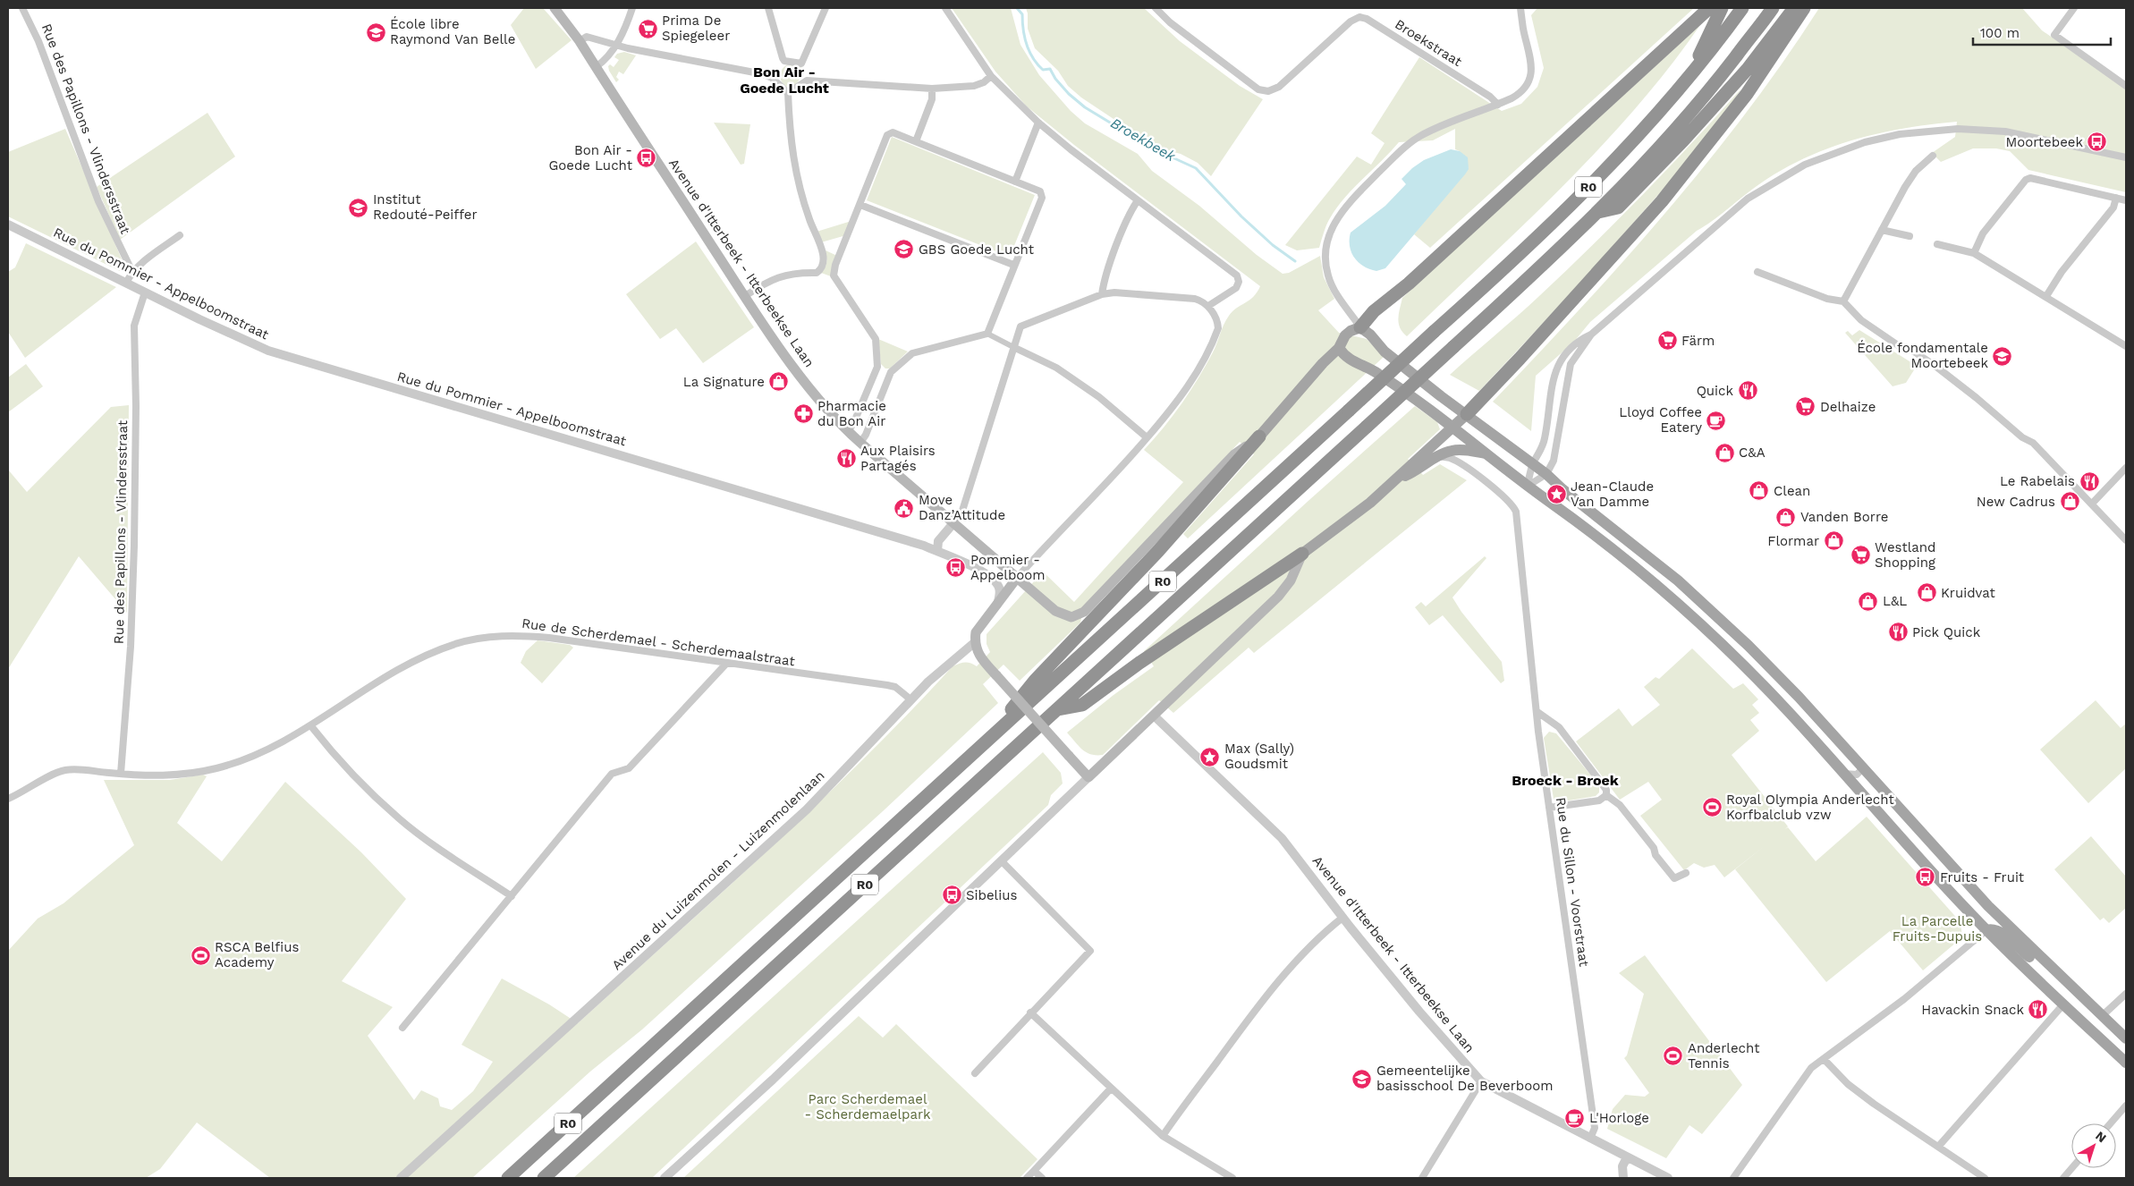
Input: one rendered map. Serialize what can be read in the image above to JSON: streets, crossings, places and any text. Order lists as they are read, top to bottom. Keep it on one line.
{"streets":{"highway":["R0"],"main road":["Avenue d'Itterbeek - Itterbeekse Laan"],"street":["Broekstraat","Rue des Papillons - Vlindersstraat","Rue du Pommier - Appelboomstraat","Rue de Scherdemael - Scherdemaalstraat","Avenue du Luizenmolen - Luizenmolenlaan","Rue du Sillon - Voorstraat"]},"crossings":[["Rue des Papillons - Vlindersstraat","Rue du Pommier - Appelboomstraat"],["Rue des Papillons - Vlindersstraat","Rue de Scherdemael - Scherdemaalstraat"],["Avenue d'Itterbeek - Itterbeekse Laan","Rue du Sillon - Voorstraat"],["Rue de Scherdemael - Scherdemaalstraat","Avenue du Luizenmolen - Luizenmolenlaan"]],"districts":["Bon Air - Goede Lucht","Broeck - Broek"],"water":["Broekbeek"],"parks":["La Parcelle Fruits-Dupuis","Parc Scherdemael - Scherdemaelpark"],"places":{"supermarket":["Prima De Spiegeleer","Färm","Delhaize","Westland Shopping"],"school or university":["École libre Raymond Van Belle","Institut Redouté-Peiffer","GBS Goede Lucht","École fondamentale Moortebeek","Gemeentelijke basisschool De Beverboom"],"bus stop":["Moortebeek","Bon Air - Goede Lucht","Pommier - Appelboom","Fruits - Fruit","Sibelius"],"shop":["La Signature","C&A","Clean","New Cadrus","Vanden Borre","Flormar","Kruidvat","L&L"],"restaurant":["Quick","Aux Plaisirs Partagés","Le Rabelais","Pick Quick","Havackin Snack"],"pharmacy":["Pharmacie du Bon Air"],"cafe":["Lloyd Coffee Eatery","L'Horloge"],"place":["Jean-Claude Van Damme","Max (Sally) Goudsmit"],"public building":["Move Danz’Attitude"],"sports":["Royal Olympia Anderlecht Korfbalclub vzw","RSCA Belfius Academy","Anderlecht Tennis"]},"scale_bar":"100 m","north":"top right"}
